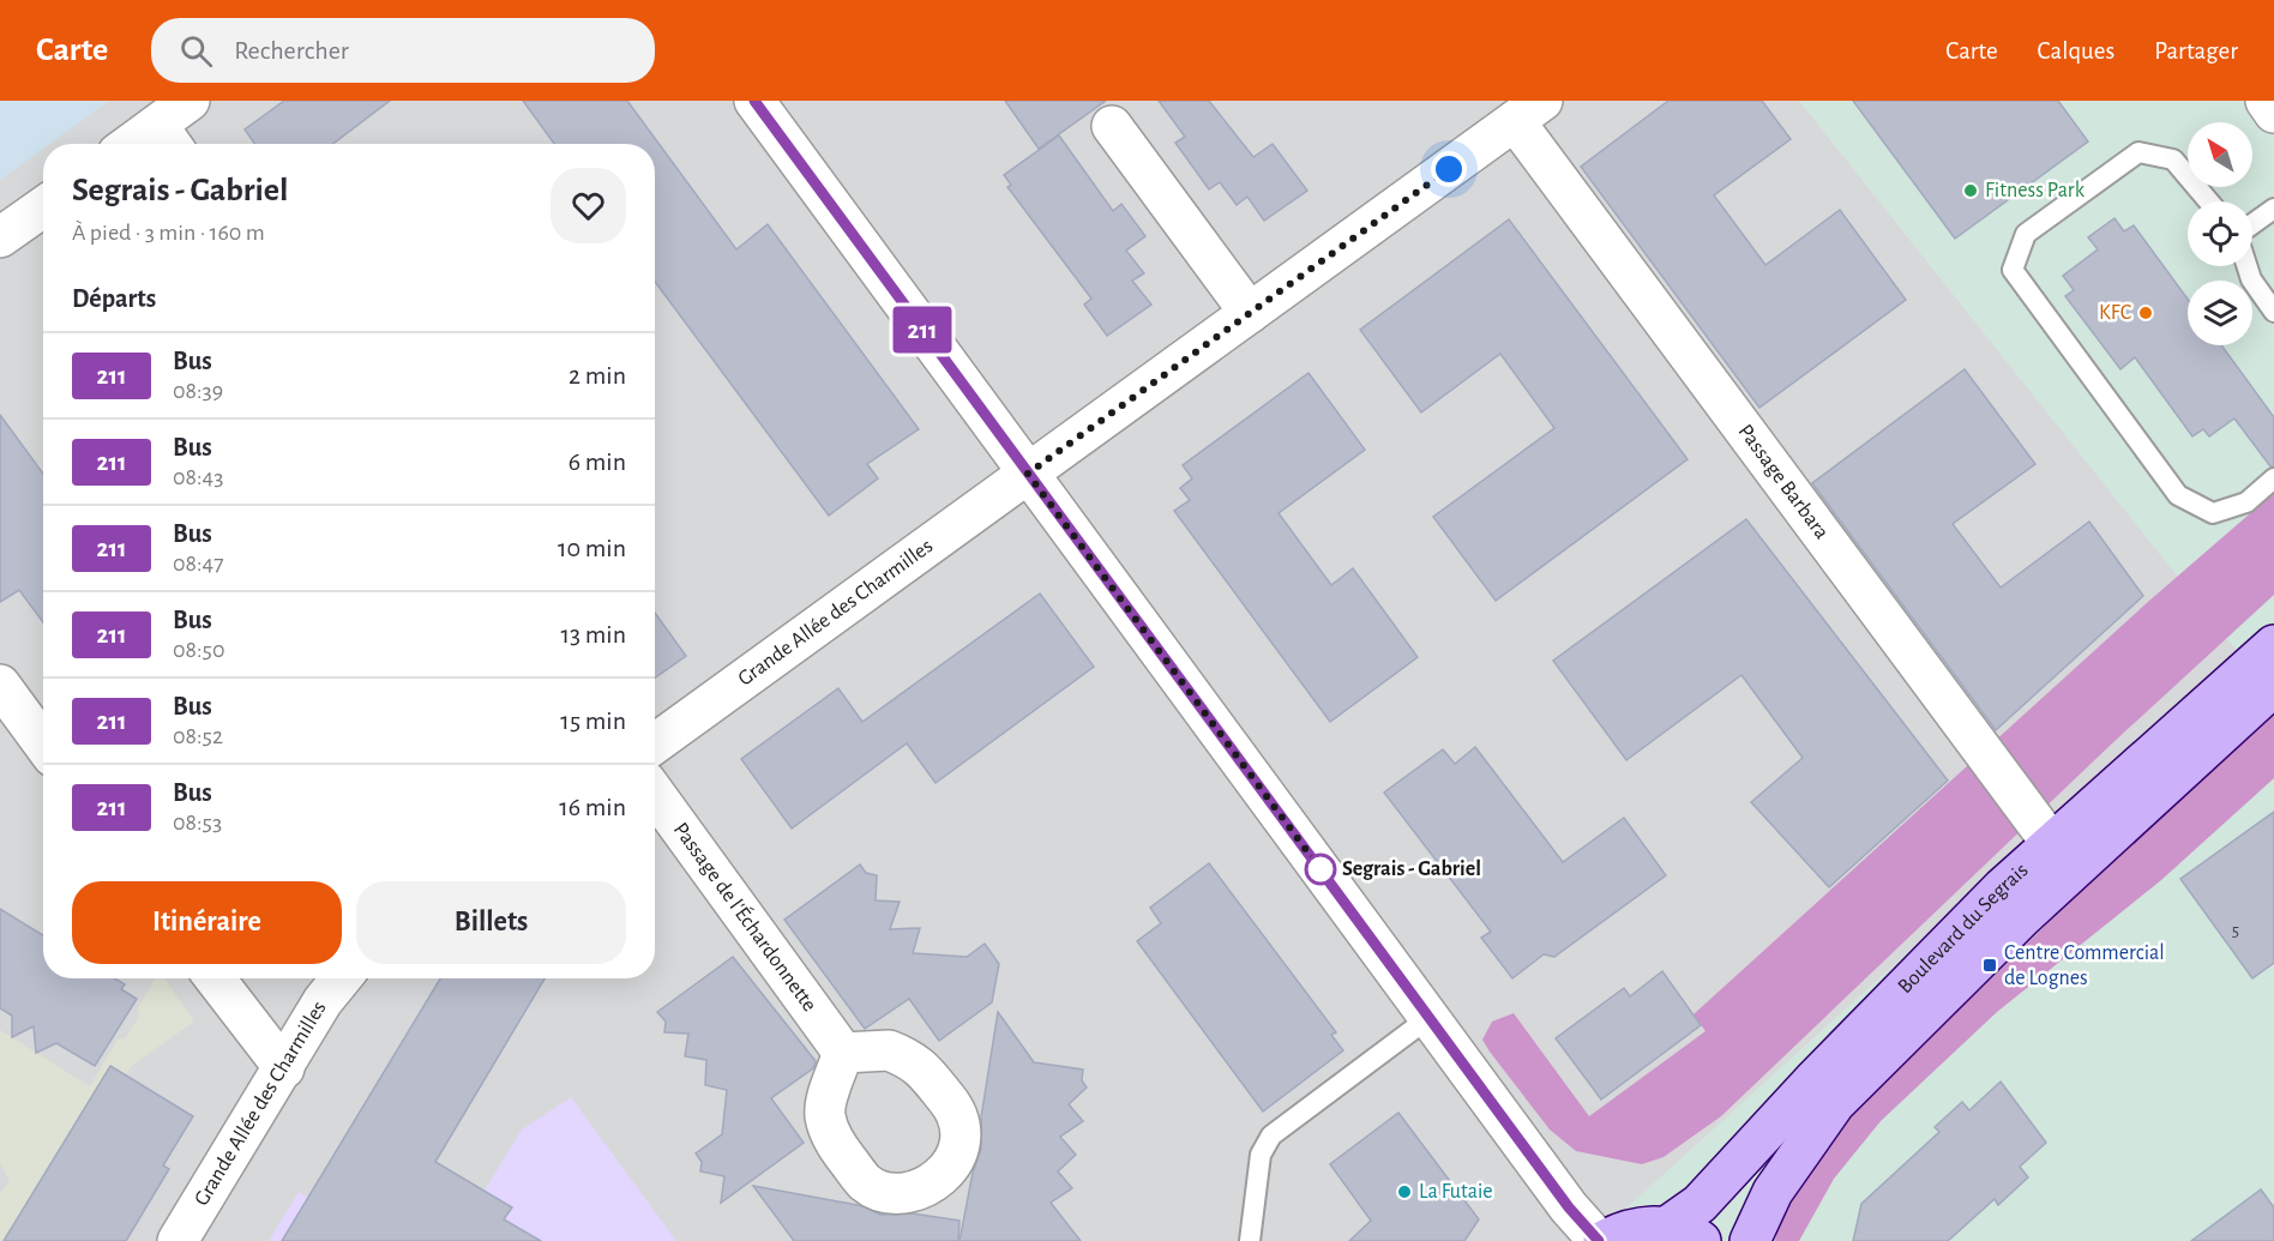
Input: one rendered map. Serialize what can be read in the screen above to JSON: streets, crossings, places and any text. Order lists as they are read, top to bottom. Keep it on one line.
{"streets":{"street":["Passage Barbara","Grande Allée des Charmilles","Passage de l'Échardonnette","Boulevard du Segrais"]},"crossings":[["Passage Barbara","Grande Allée des Charmilles"],["Passage Barbara","Boulevard du Segrais"]],"places":{"other":["Fitness Park","KFC","Segrais - Gabriel","La Futaie"],"transit":["Centre Commercial de Lognes"]},"lines":["bus line 211"],"house_numbers":["5"],"north":"top left","page":{"header":"Carte","search":"Rechercher","nav":["Carte","Calques","Partager"],"on_map":"211","heading":[["Segrais - Gabriel","À pied · 3 min · 160 m"],"Départs"],"list":[{"mark":"211","name":"Bus","note":"08:39","value":"2 min"},{"mark":"211","name":"Bus","note":"08:43","value":"6 min"},{"mark":"211","name":"Bus","note":"08:47","value":"10 min"},{"mark":"211","name":"Bus","note":"08:50","value":"13 min"},{"mark":"211","name":"Bus","note":"08:52","value":"15 min"},{"mark":"211","name":"Bus","note":"08:53","value":"16 min"}],"buttons":["Itinéraire","Billets"]}}
